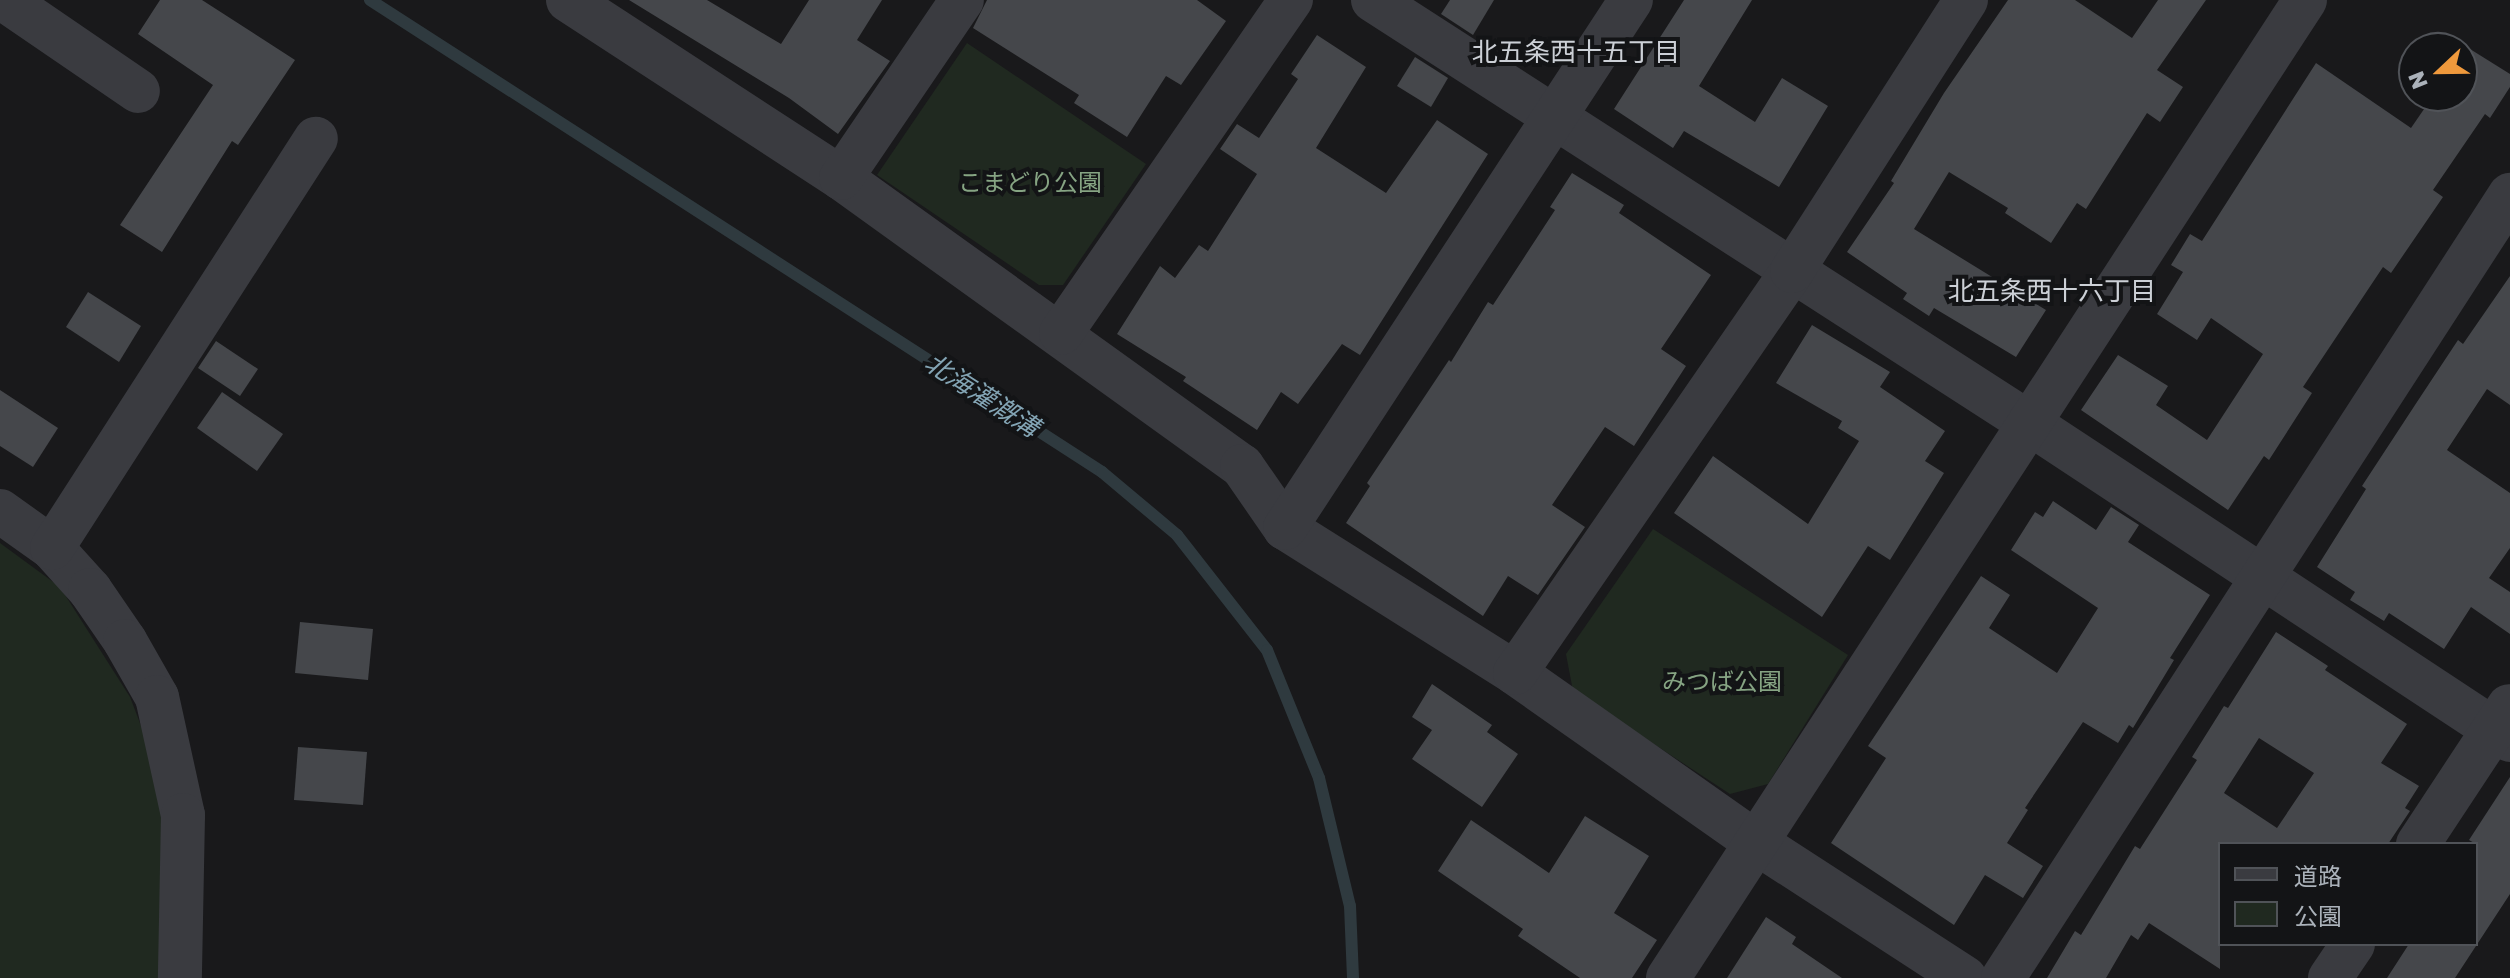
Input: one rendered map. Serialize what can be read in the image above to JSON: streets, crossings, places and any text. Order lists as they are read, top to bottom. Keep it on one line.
{"districts":["北五条西十五丁目","北五条西十六丁目"],"water":["北海灌漑溝"],"parks":["こまどり公園","みつば公園"],"legend":["道路","公園"],"north":"left"}
